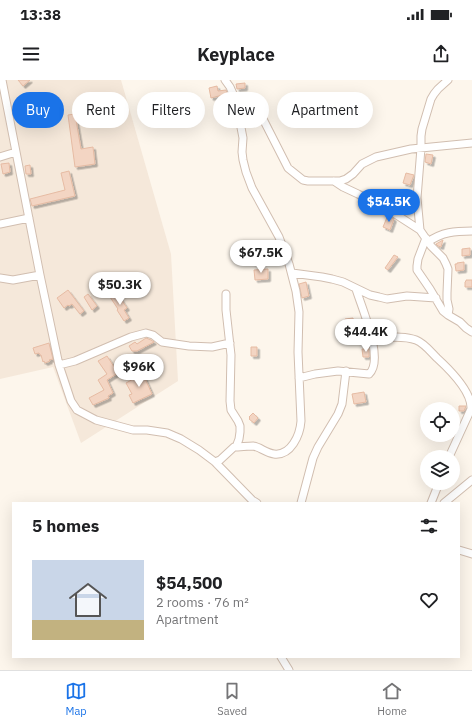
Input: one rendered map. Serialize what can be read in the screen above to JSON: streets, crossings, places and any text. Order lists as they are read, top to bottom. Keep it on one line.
{"page":{"status":"13:38","header":"Keyplace","chip":["Buy","Rent","Filters","New","Apartment"],"price":["$54.5K","$67.5K","$50.3K","$44.4K","$96K"],"heading":"5 homes","list":[{"name":"$54,500","note":"2 rooms · 76 m² · Apartment"}],"tabs":["Map","Saved","Home"]}}
